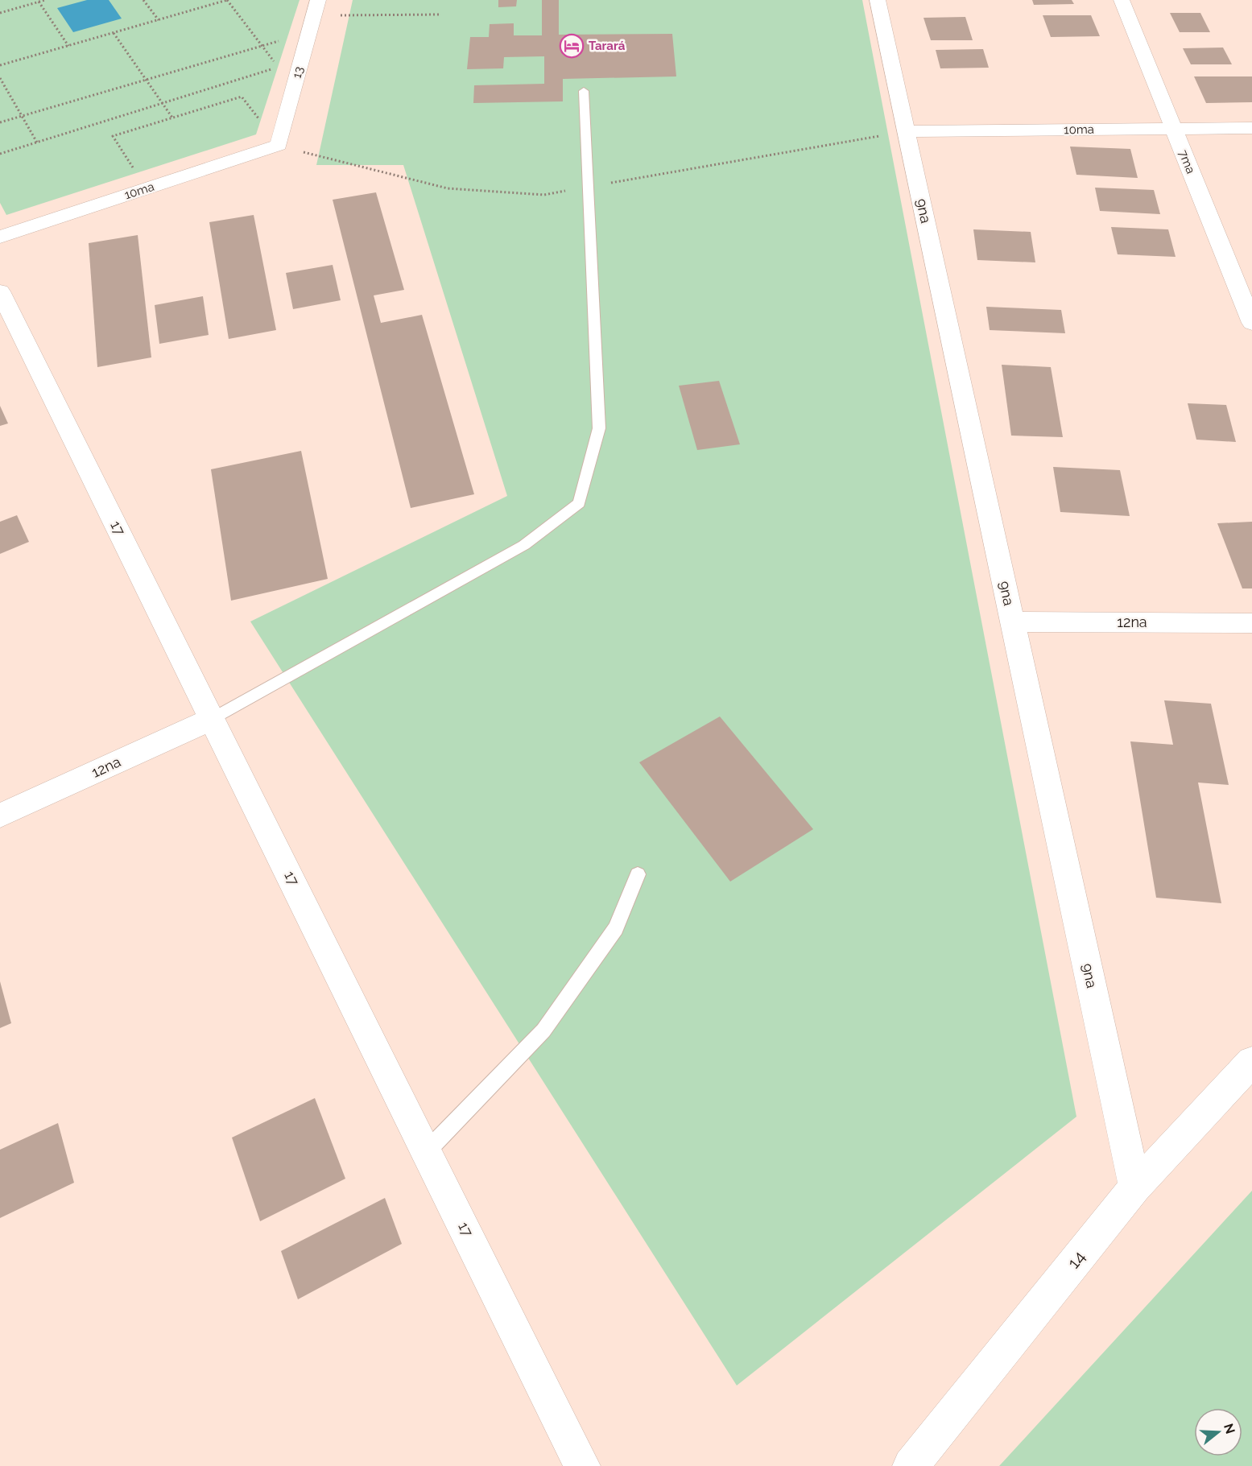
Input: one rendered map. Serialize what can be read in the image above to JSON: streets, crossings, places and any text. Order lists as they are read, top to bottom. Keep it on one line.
{"streets":{"street":["13","10ma","7ma","9na","17","12na","14"]},"crossings":[["13","10ma"],["10ma","7ma"],["10ma","9na"],["9na","12na"],["9na","14"],["17","12na"]],"places":{"hotel":["Tarará"]},"north":"right"}
